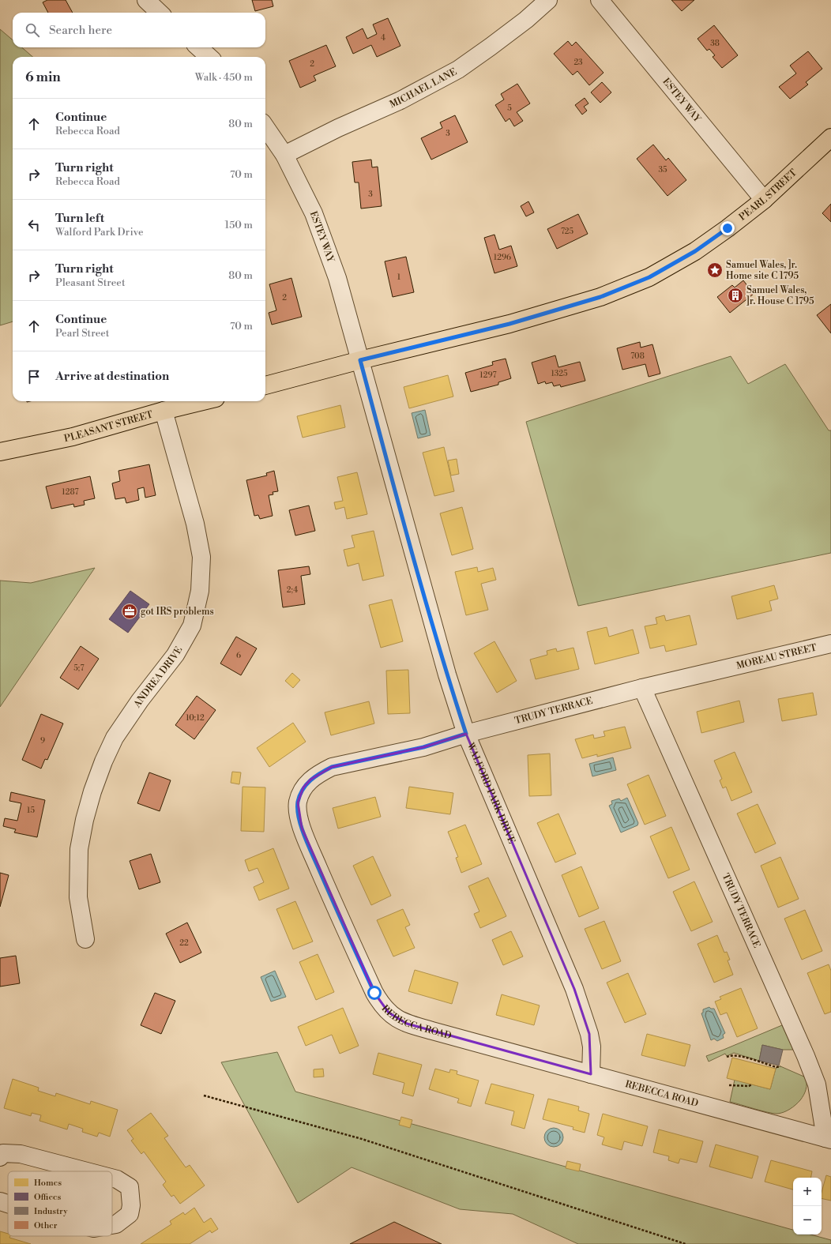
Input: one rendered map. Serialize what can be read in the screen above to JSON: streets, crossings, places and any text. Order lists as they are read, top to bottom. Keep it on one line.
{"streets":{"main road":["PEARL STREET","PLEASANT STREET"],"street":["MICHAEL LANE","ESTEY WAY","MOREAU STREET","ANDREA DRIVE","TRUDY TERRACE","WALFORD PARK DRIVE","REBECCA ROAD"]},"crossings":[["MICHAEL LANE","ESTEY WAY"],["ESTEY WAY","PEARL STREET"],["ESTEY WAY","WALFORD PARK DRIVE"],["PEARL STREET","WALFORD PARK DRIVE"],["PLEASANT STREET","ANDREA DRIVE"],["MOREAU STREET","TRUDY TERRACE"],["TRUDY TERRACE","WALFORD PARK DRIVE"],["TRUDY TERRACE","REBECCA ROAD"],["WALFORD PARK DRIVE","REBECCA ROAD"]],"places":{"place":["Samuel Wales, ]r. Home site C 1795"],"building":["Samuel Wales, ]r. House C 1795"],"office":["got IRS problems"]},"house_numbers":["4","38","23","2","5","3","35","3","725","1296","1","2","708","1325","1297","1287","2;4","6","5;7","10;12","9","15","22"],"legend":["Homes","Offices","Industry","Other"],"page":{"search":"Search here","heading":["6 min","Walk · 450 m"],"list":[["Continue","Rebecca Road","80 m"],["Turn right","Rebecca Road","70 m"],["Turn left","Walford Park Drive","150 m"],["Turn right","Pleasant Street","80 m"],["Continue","Pearl Street","70 m"],"Arrive at destination"],"map_buttons":["+","−"]}}
